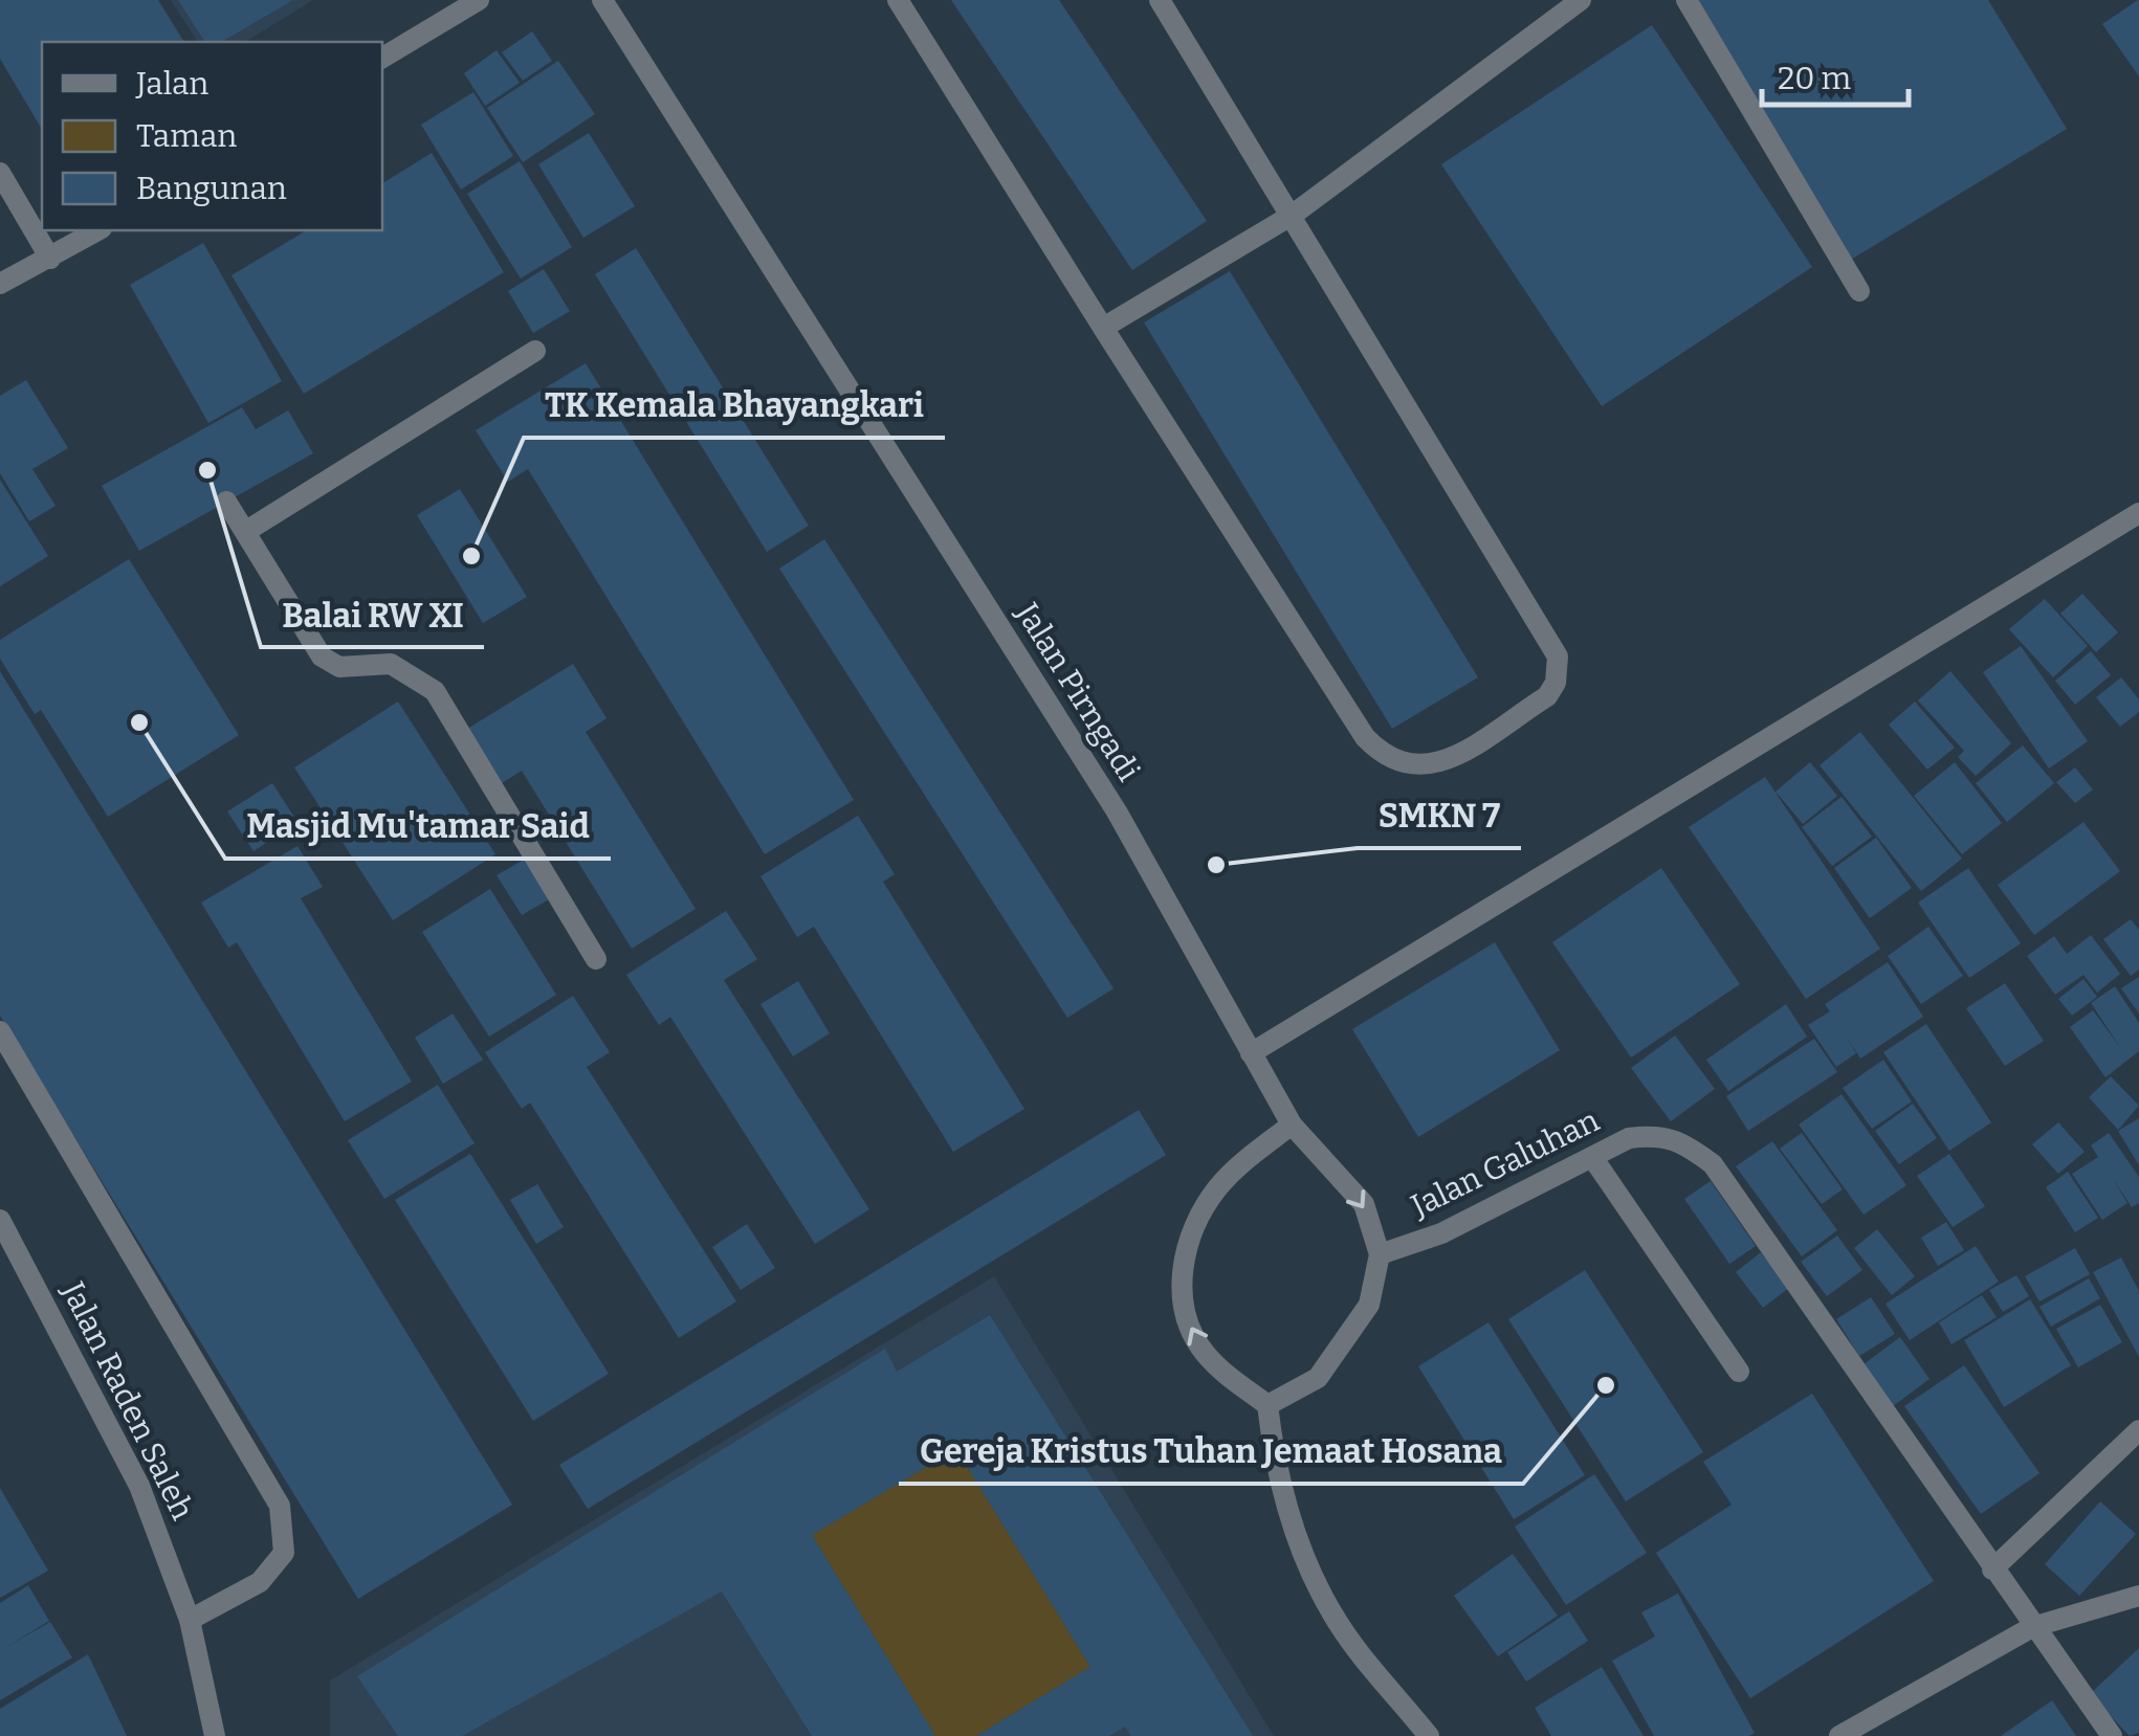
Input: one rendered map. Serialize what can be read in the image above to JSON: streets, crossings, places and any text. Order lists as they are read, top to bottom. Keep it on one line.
{"streets":{"street":["Jalan Pirngadi","Jalan Galuhan","Jalan Raden Saleh"]},"crossings":[["Jalan Pirngadi","Jalan Galuhan"]],"places":["Balai RW XI","TK Kemala Bhayangkari","Masjid Mu'tamar Said","SMKN 7","Gereja Kristus Tuhan Jemaat Hosana"],"legend":["Jalan","Taman","Bangunan"],"scale_bar":"20 m"}
